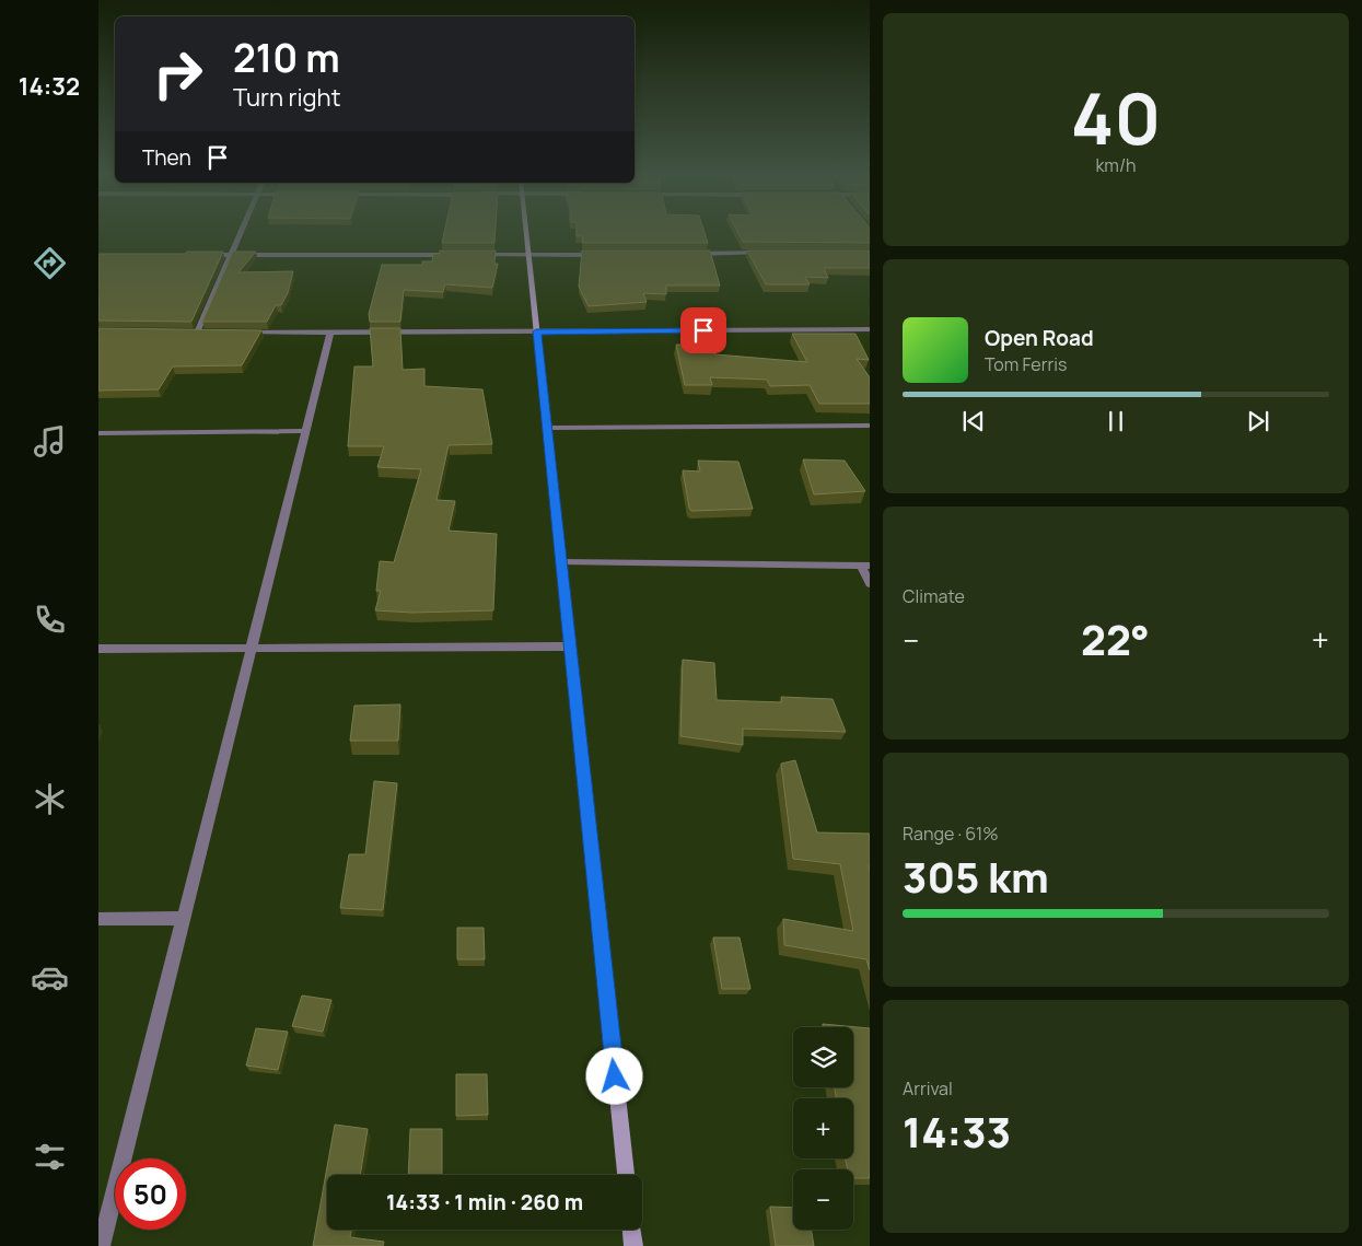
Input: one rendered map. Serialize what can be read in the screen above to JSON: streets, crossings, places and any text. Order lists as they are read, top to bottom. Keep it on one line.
{"page":{"tabs":"14:32","tile":[["40","km/h"],"Climate",["Range · 61%","305 km"],["Arrival","14:33"]],"turn":["210 m","Turn right"],"then":"Then","song":["Open Road","Tom Ferris"],"heat":["−","22°","+"],"map_buttons":["+","−"],"limit":"50","trip":"14:33 · 1 min · 260 m"}}
